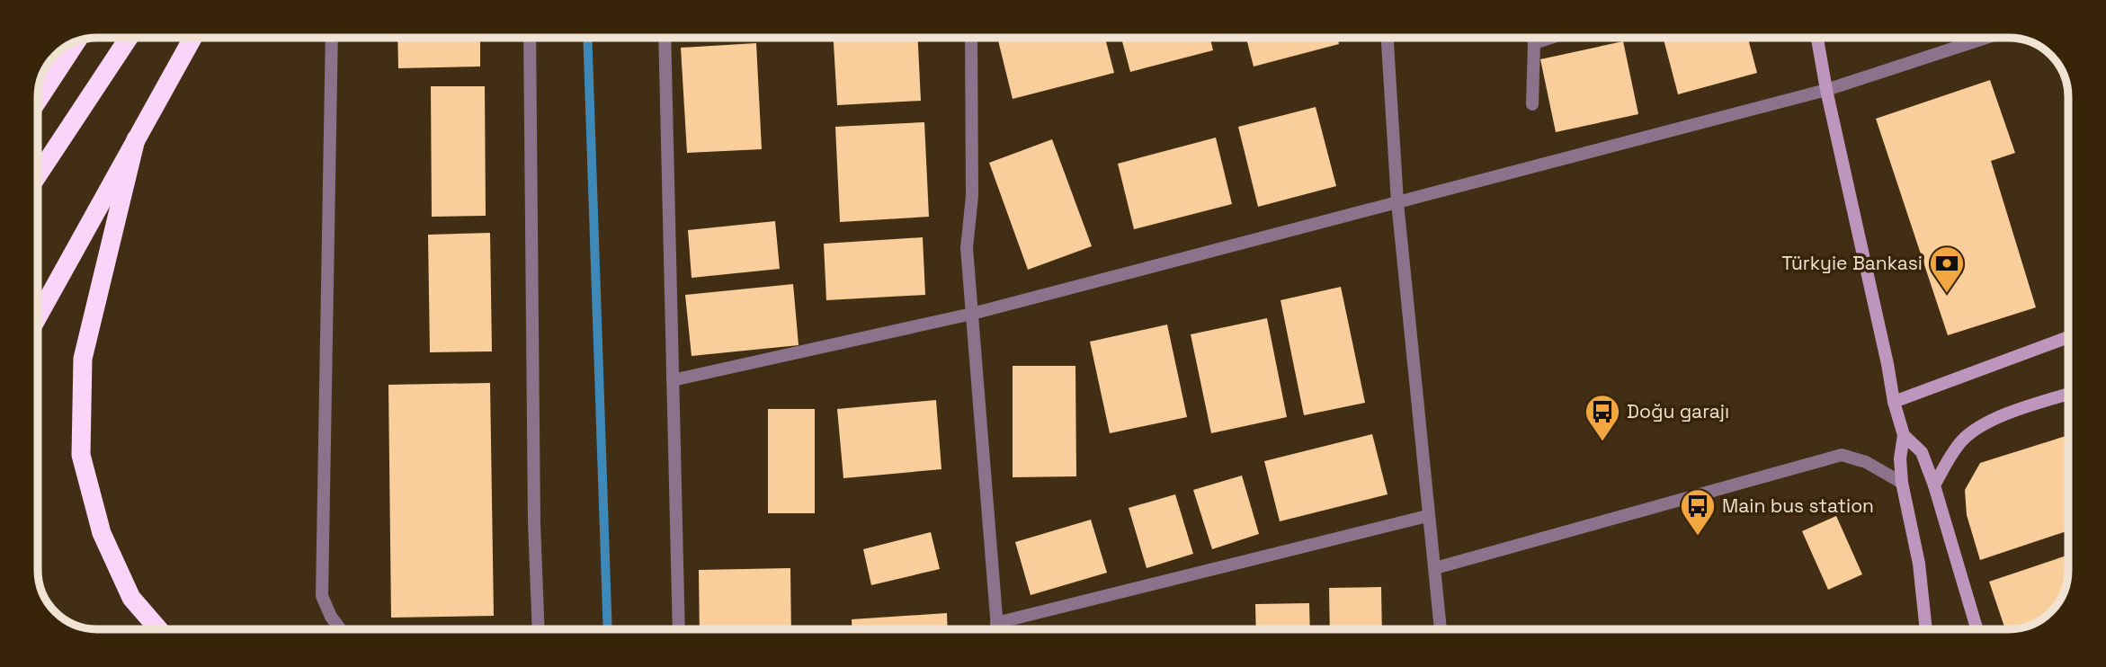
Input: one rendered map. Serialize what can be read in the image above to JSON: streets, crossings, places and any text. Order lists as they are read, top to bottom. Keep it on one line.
{"places":{"bank":["Türkyie Bankasi"],"bus stop":["Doğu garajı","Main bus station"]}}
